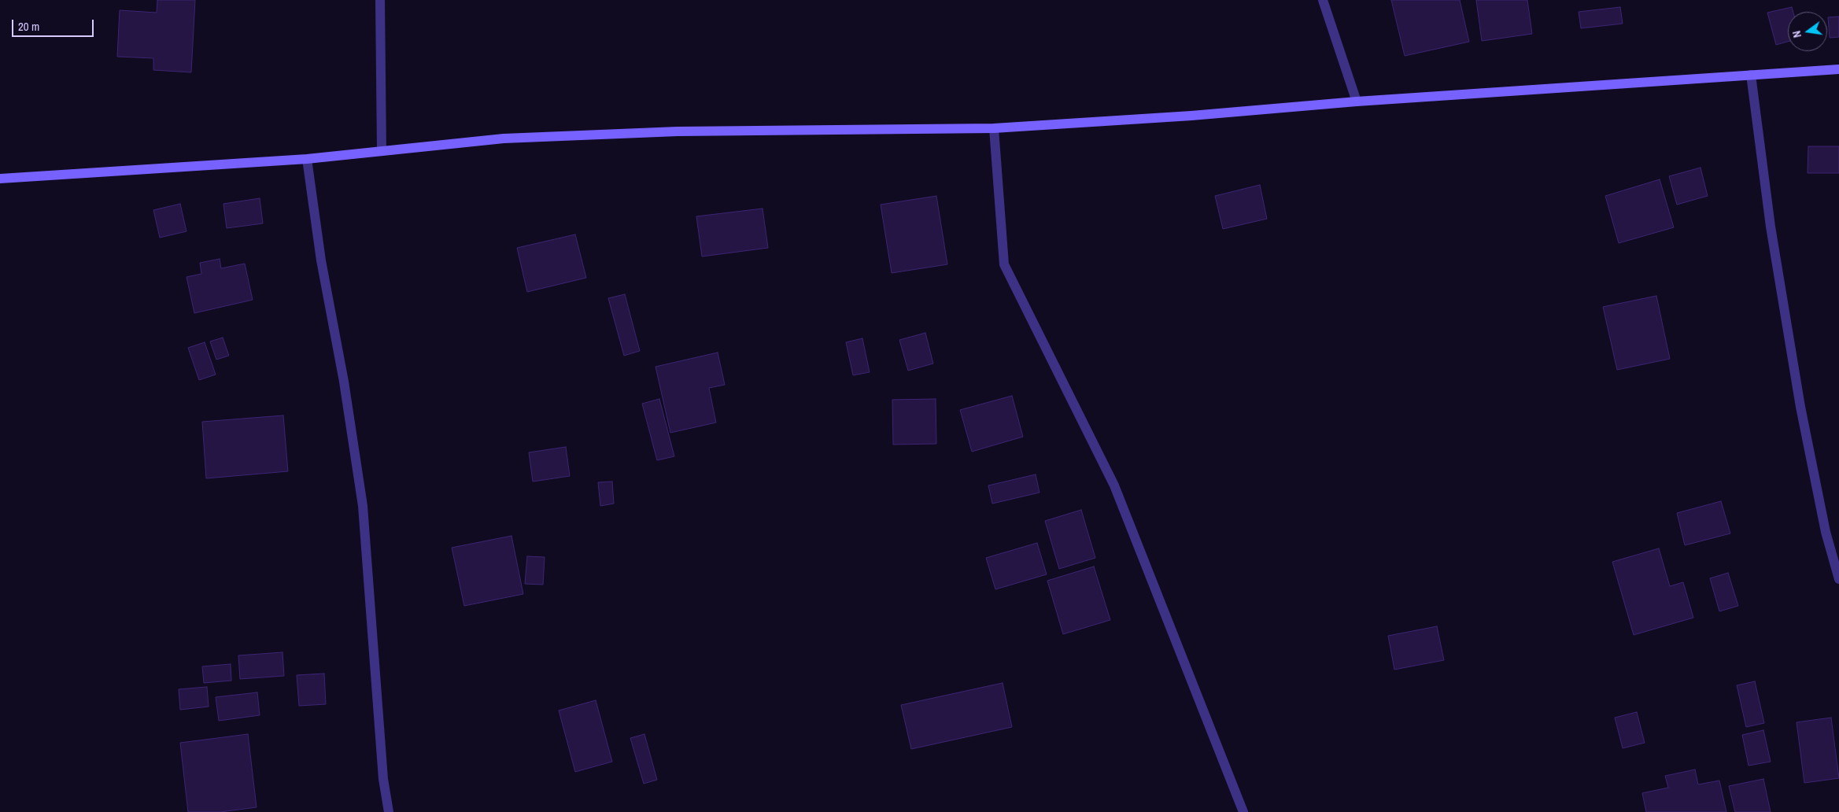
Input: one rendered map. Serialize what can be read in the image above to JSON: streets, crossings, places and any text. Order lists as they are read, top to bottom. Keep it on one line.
{"scale_bar":"20 m","north":"left"}
